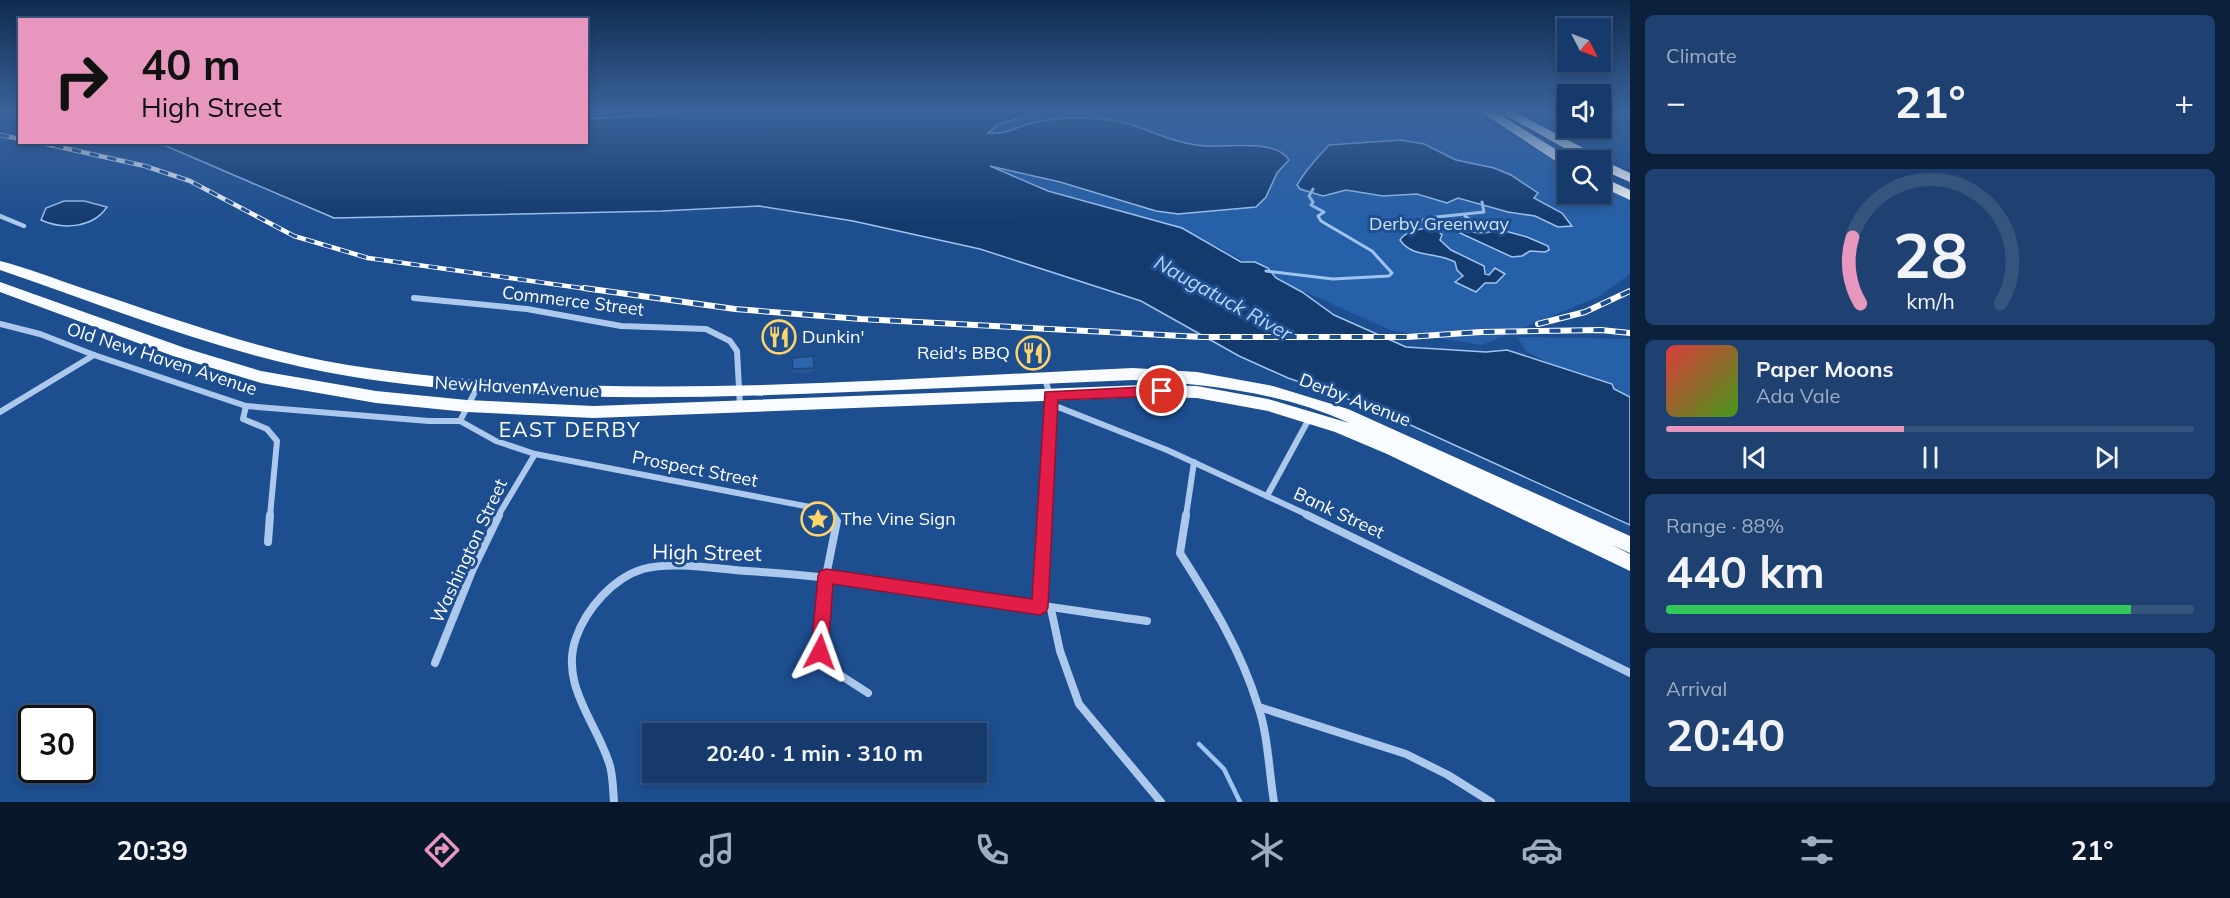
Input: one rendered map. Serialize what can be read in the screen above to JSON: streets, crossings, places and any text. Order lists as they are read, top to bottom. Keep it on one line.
{"streets":{"highway":["New Haven Avenue","Derby Avenue"],"street":["Commerce Street","Old New Haven Avenue","Prospect Street","Bank Street","Washington Street","High Street"]},"crossings":[["Commerce Street","New Haven Avenue"],["Old New Haven Avenue","New Haven Avenue"],["Old New Haven Avenue","Prospect Street"],["New Haven Avenue","Derby Avenue"],["New Haven Avenue","Prospect Street"],["New Haven Avenue","Bank Street"],["Derby Avenue","Bank Street"],["Prospect Street","Washington Street"],["Prospect Street","High Street"]],"districts":["EAST DERBY"],"water":["Naugatuck River"],"parks":["Derby Greenway"],"places":{"restaurant":["Dunkin'","Reid's BBQ"],"place":["The Vine Sign"]},"north":"bottom right","page":{"tile":["Climate",["Range · 88%","440 km"],["Arrival","20:40"]],"turn":["40 m","High Street"],"heat":["−","21°","+"],"song":["Paper Moons","Ada Vale"],"limit":"30","trip":"20:40 · 1 min · 310 m","tabs":["20:39","21°"],"gauge":["28","km/h"]}}
